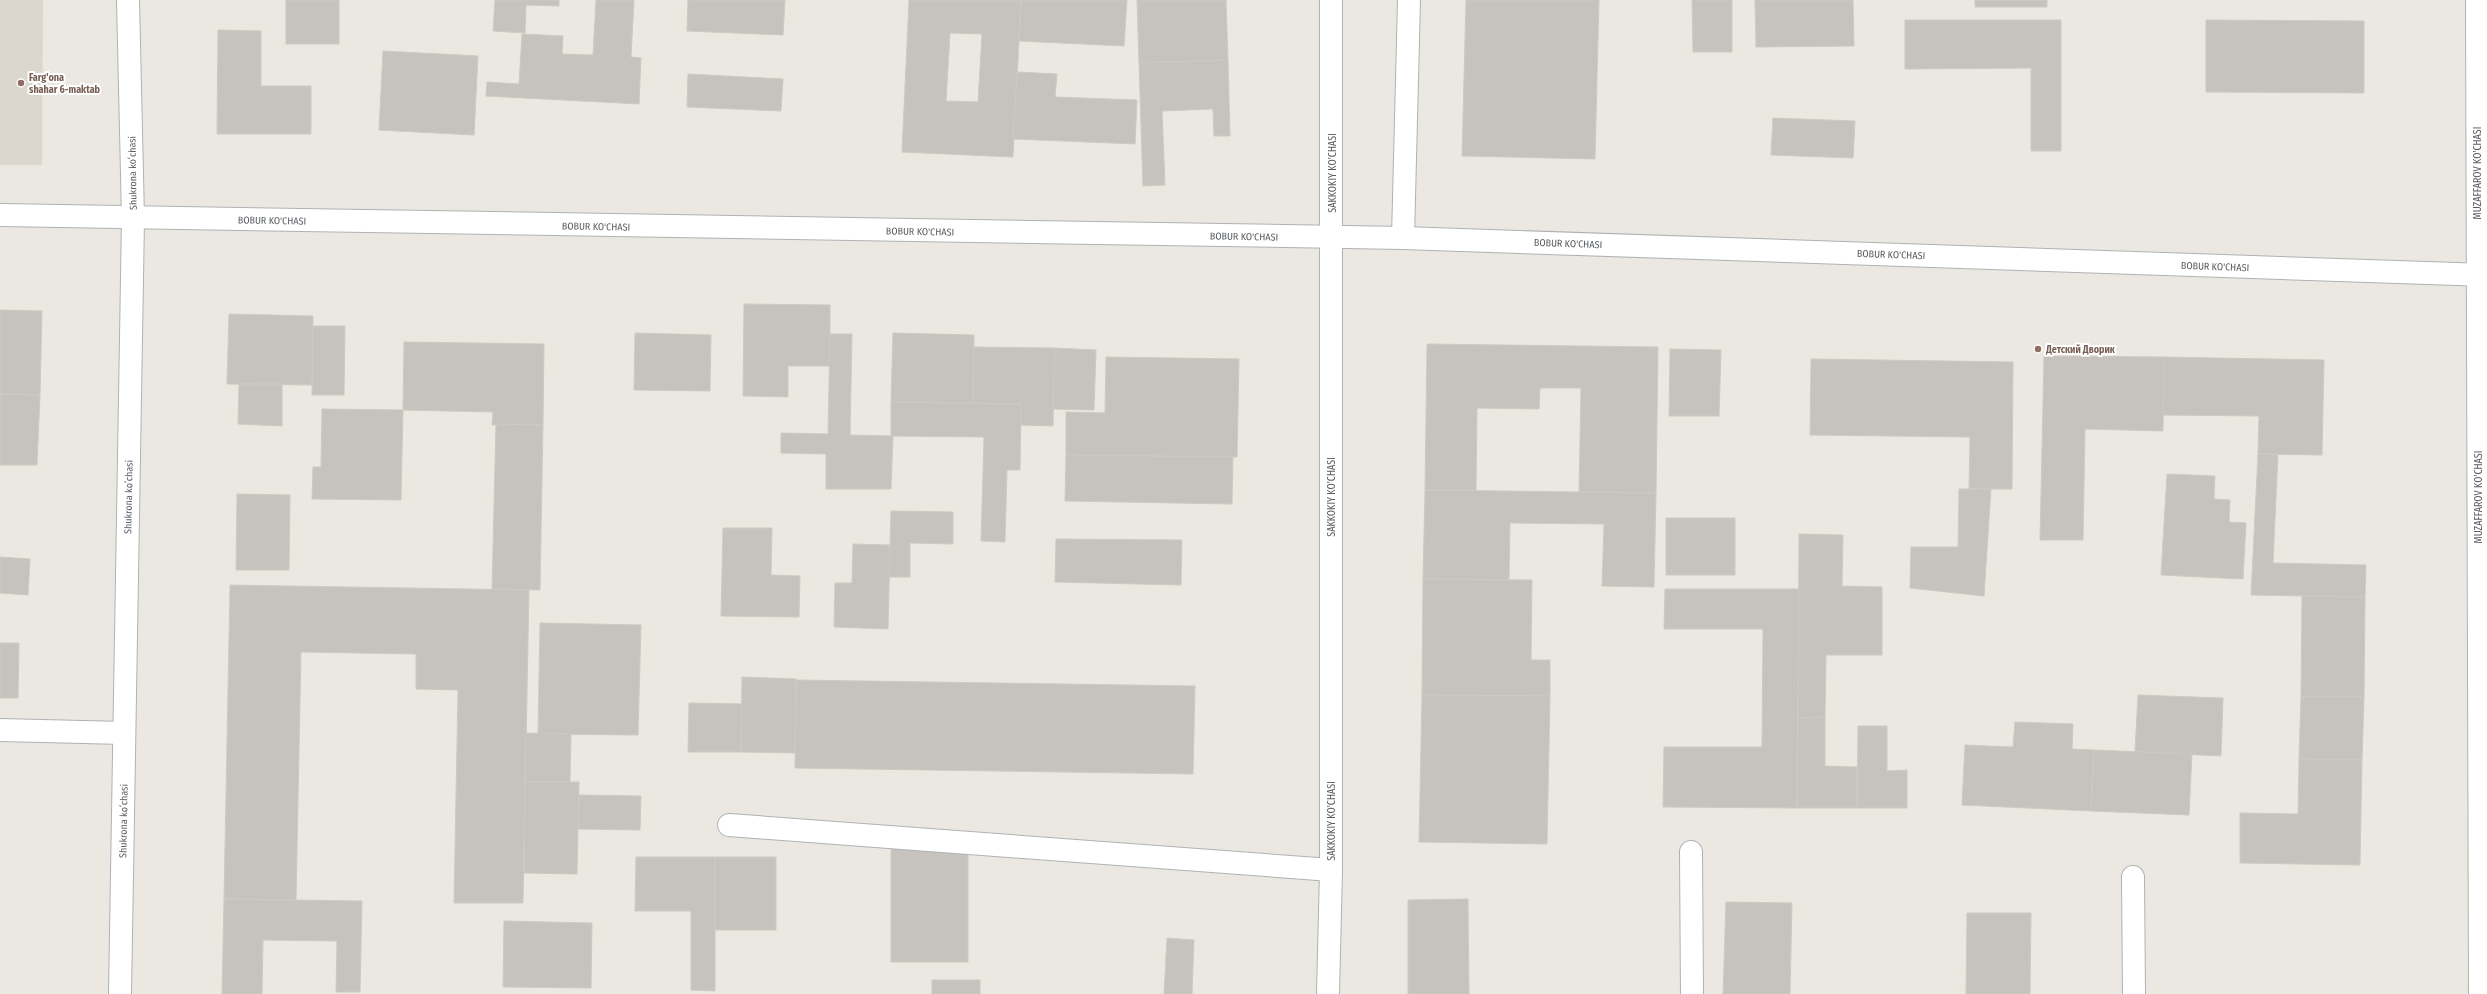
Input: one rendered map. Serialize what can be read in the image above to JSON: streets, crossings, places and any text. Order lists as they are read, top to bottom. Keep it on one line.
{"streets":{"street":["Shukrona koʻchasi","SAKKOKIY KO'CHASI","MUZAFFAROV KO'CHASI","BOBUR KO'CHASI"]},"crossings":[["Shukrona koʻchasi","BOBUR KO'CHASI"],["SAKKOKIY KO'CHASI","BOBUR KO'CHASI"],["MUZAFFAROV KO'CHASI","BOBUR KO'CHASI"]],"places":["Farg'ona shahar 6-maktab","Детский Дворик"]}
